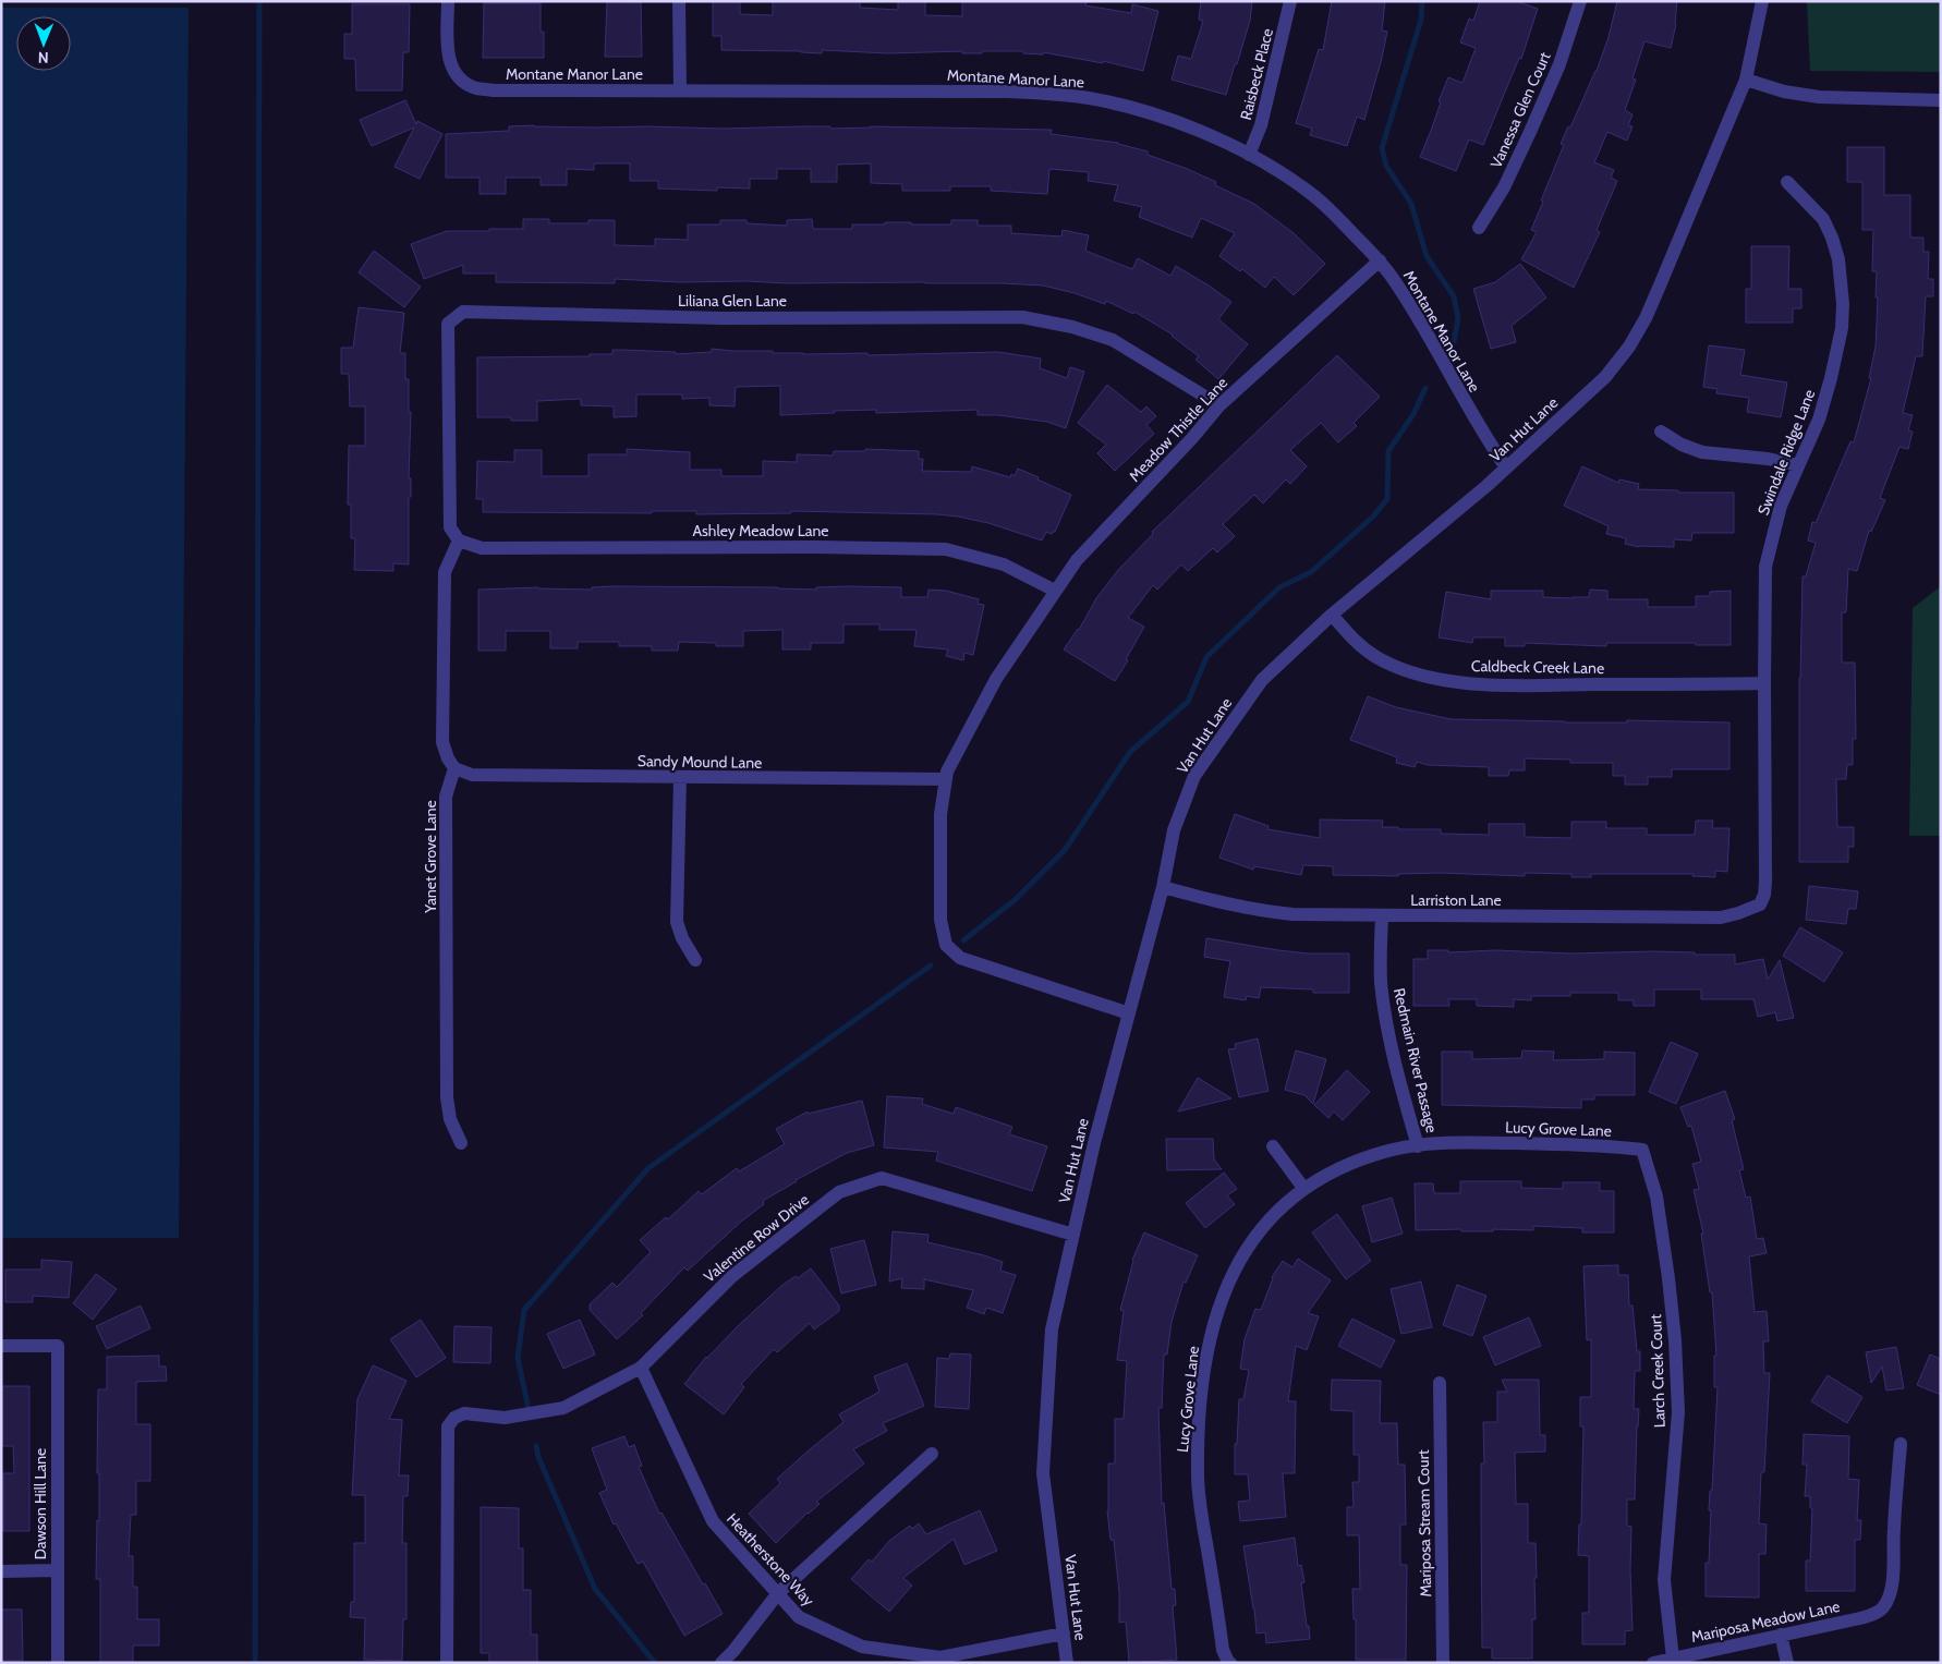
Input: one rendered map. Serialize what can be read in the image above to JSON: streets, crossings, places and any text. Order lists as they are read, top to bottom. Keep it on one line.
{"streets":{"street":["Montane Manor Lane","Raisbeck Place","Vanessa Glen Court","Liliana Glen Lane","Meadow Thistle Lane","Van Hut Lane","Swindale Ridge Lane","Ashley Meadow Lane","Caldbeck Creek Lane","Sandy Mound Lane","Yanet Grove Lane","Larriston Lane","Redmain River Passage","Lucy Grove Lane","Valentine Row Drive","Larch Creek Court","Dawson Hill Lane","Mariposa Stream Court","Heatherstone Way","Mariposa Meadow Lane"]},"crossings":[["Montane Manor Lane","Raisbeck Place"],["Montane Manor Lane","Meadow Thistle Lane"],["Montane Manor Lane","Van Hut Lane"],["Liliana Glen Lane","Meadow Thistle Lane"],["Liliana Glen Lane","Ashley Meadow Lane"],["Meadow Thistle Lane","Van Hut Lane"],["Meadow Thistle Lane","Ashley Meadow Lane"],["Meadow Thistle Lane","Sandy Mound Lane"],["Van Hut Lane","Caldbeck Creek Lane"],["Van Hut Lane","Larriston Lane"],["Van Hut Lane","Valentine Row Drive"],["Van Hut Lane","Heatherstone Way"],["Swindale Ridge Lane","Caldbeck Creek Lane"],["Swindale Ridge Lane","Larriston Lane"],["Sandy Mound Lane","Yanet Grove Lane"],["Larriston Lane","Redmain River Passage"],["Redmain River Passage","Lucy Grove Lane"],["Lucy Grove Lane","Larch Creek Court"],["Valentine Row Drive","Heatherstone Way"],["Larch Creek Court","Mariposa Meadow Lane"]],"north":"bottom"}
